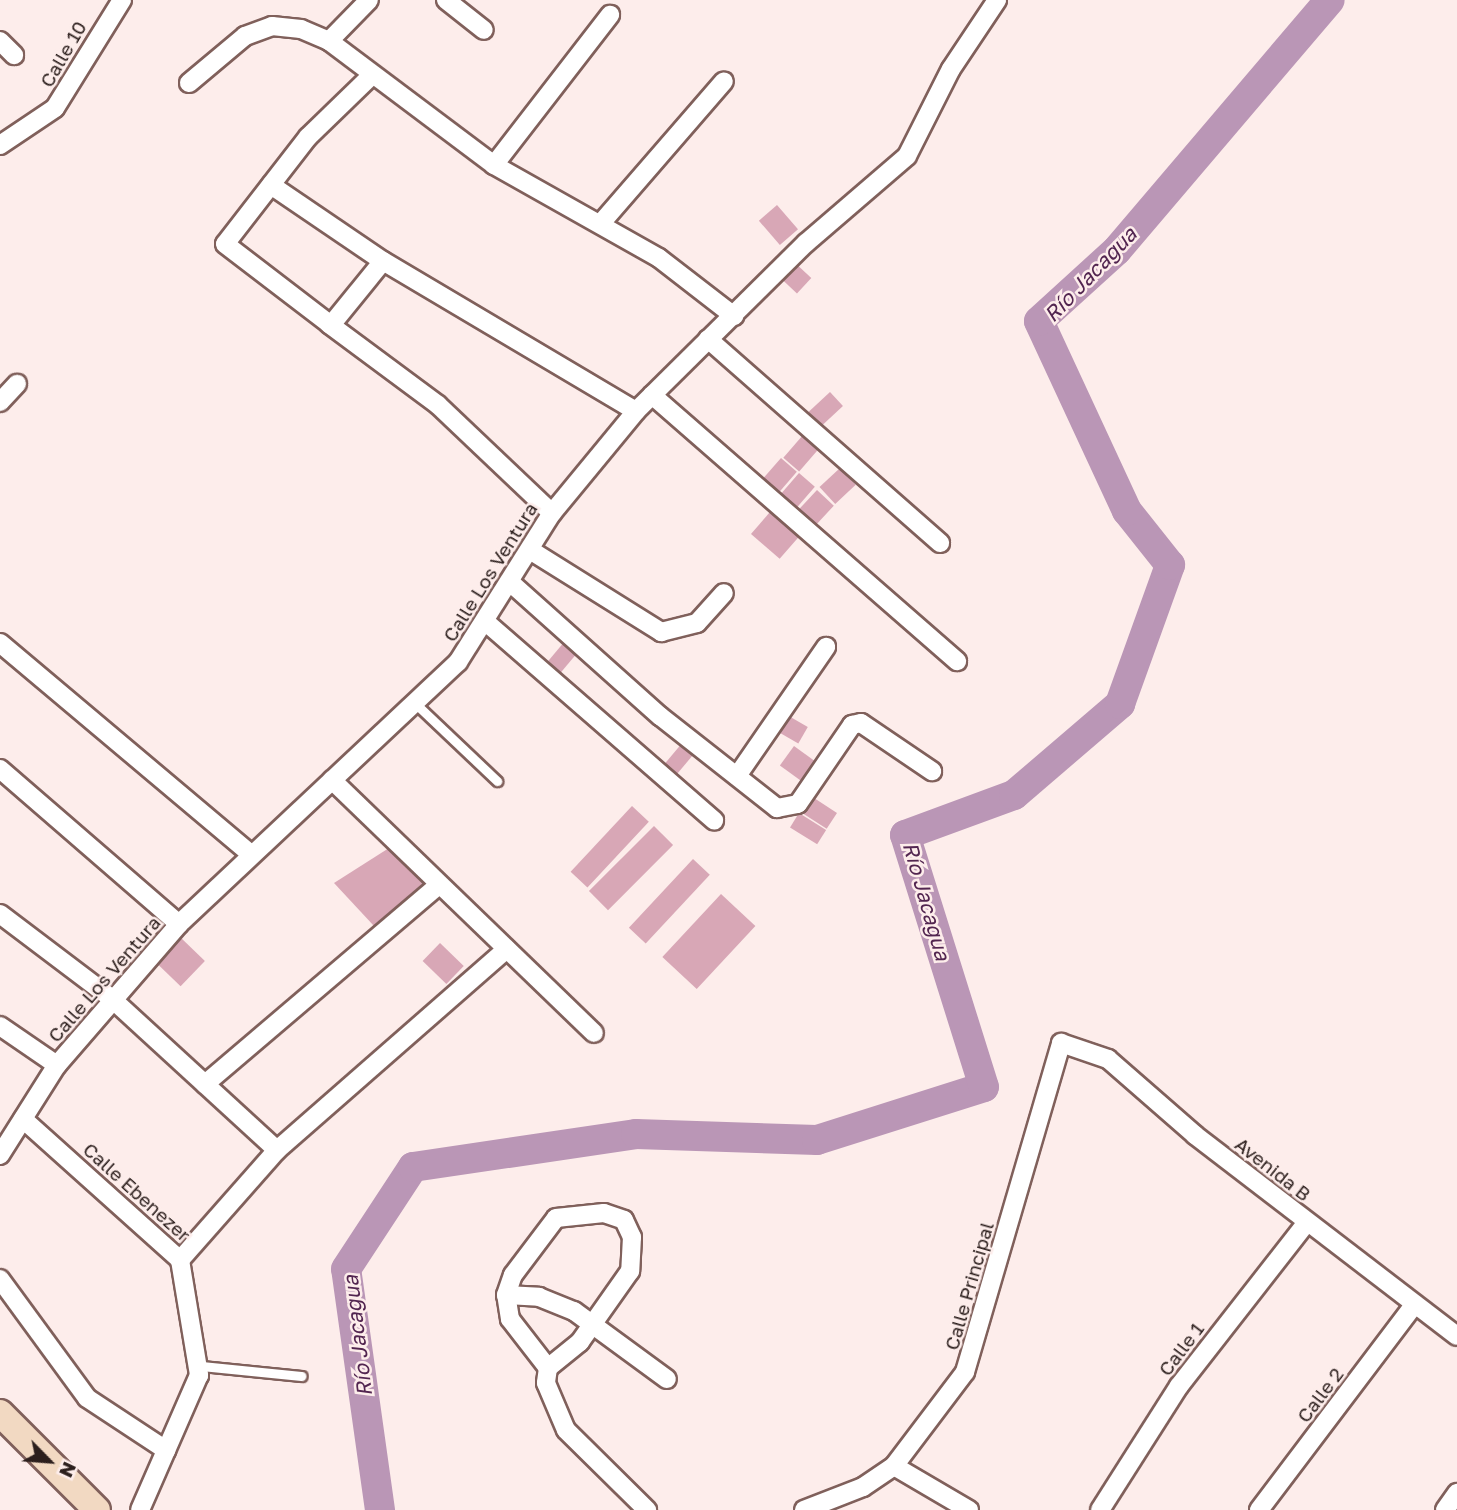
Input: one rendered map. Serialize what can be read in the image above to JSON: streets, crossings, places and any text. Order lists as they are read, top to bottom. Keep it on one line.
{"streets":{"street":["Calle 10","Calle Los Ventura","Avenida B","Calle Ebenezer","Calle Principal","Calle 1","Calle 2"]},"crossings":[["Calle Los Ventura","Calle Ebenezer"],["Avenida B","Calle Principal"],["Avenida B","Calle 1"],["Avenida B","Calle 2"]],"water":["Río Jacagua"],"north":"bottom right"}
